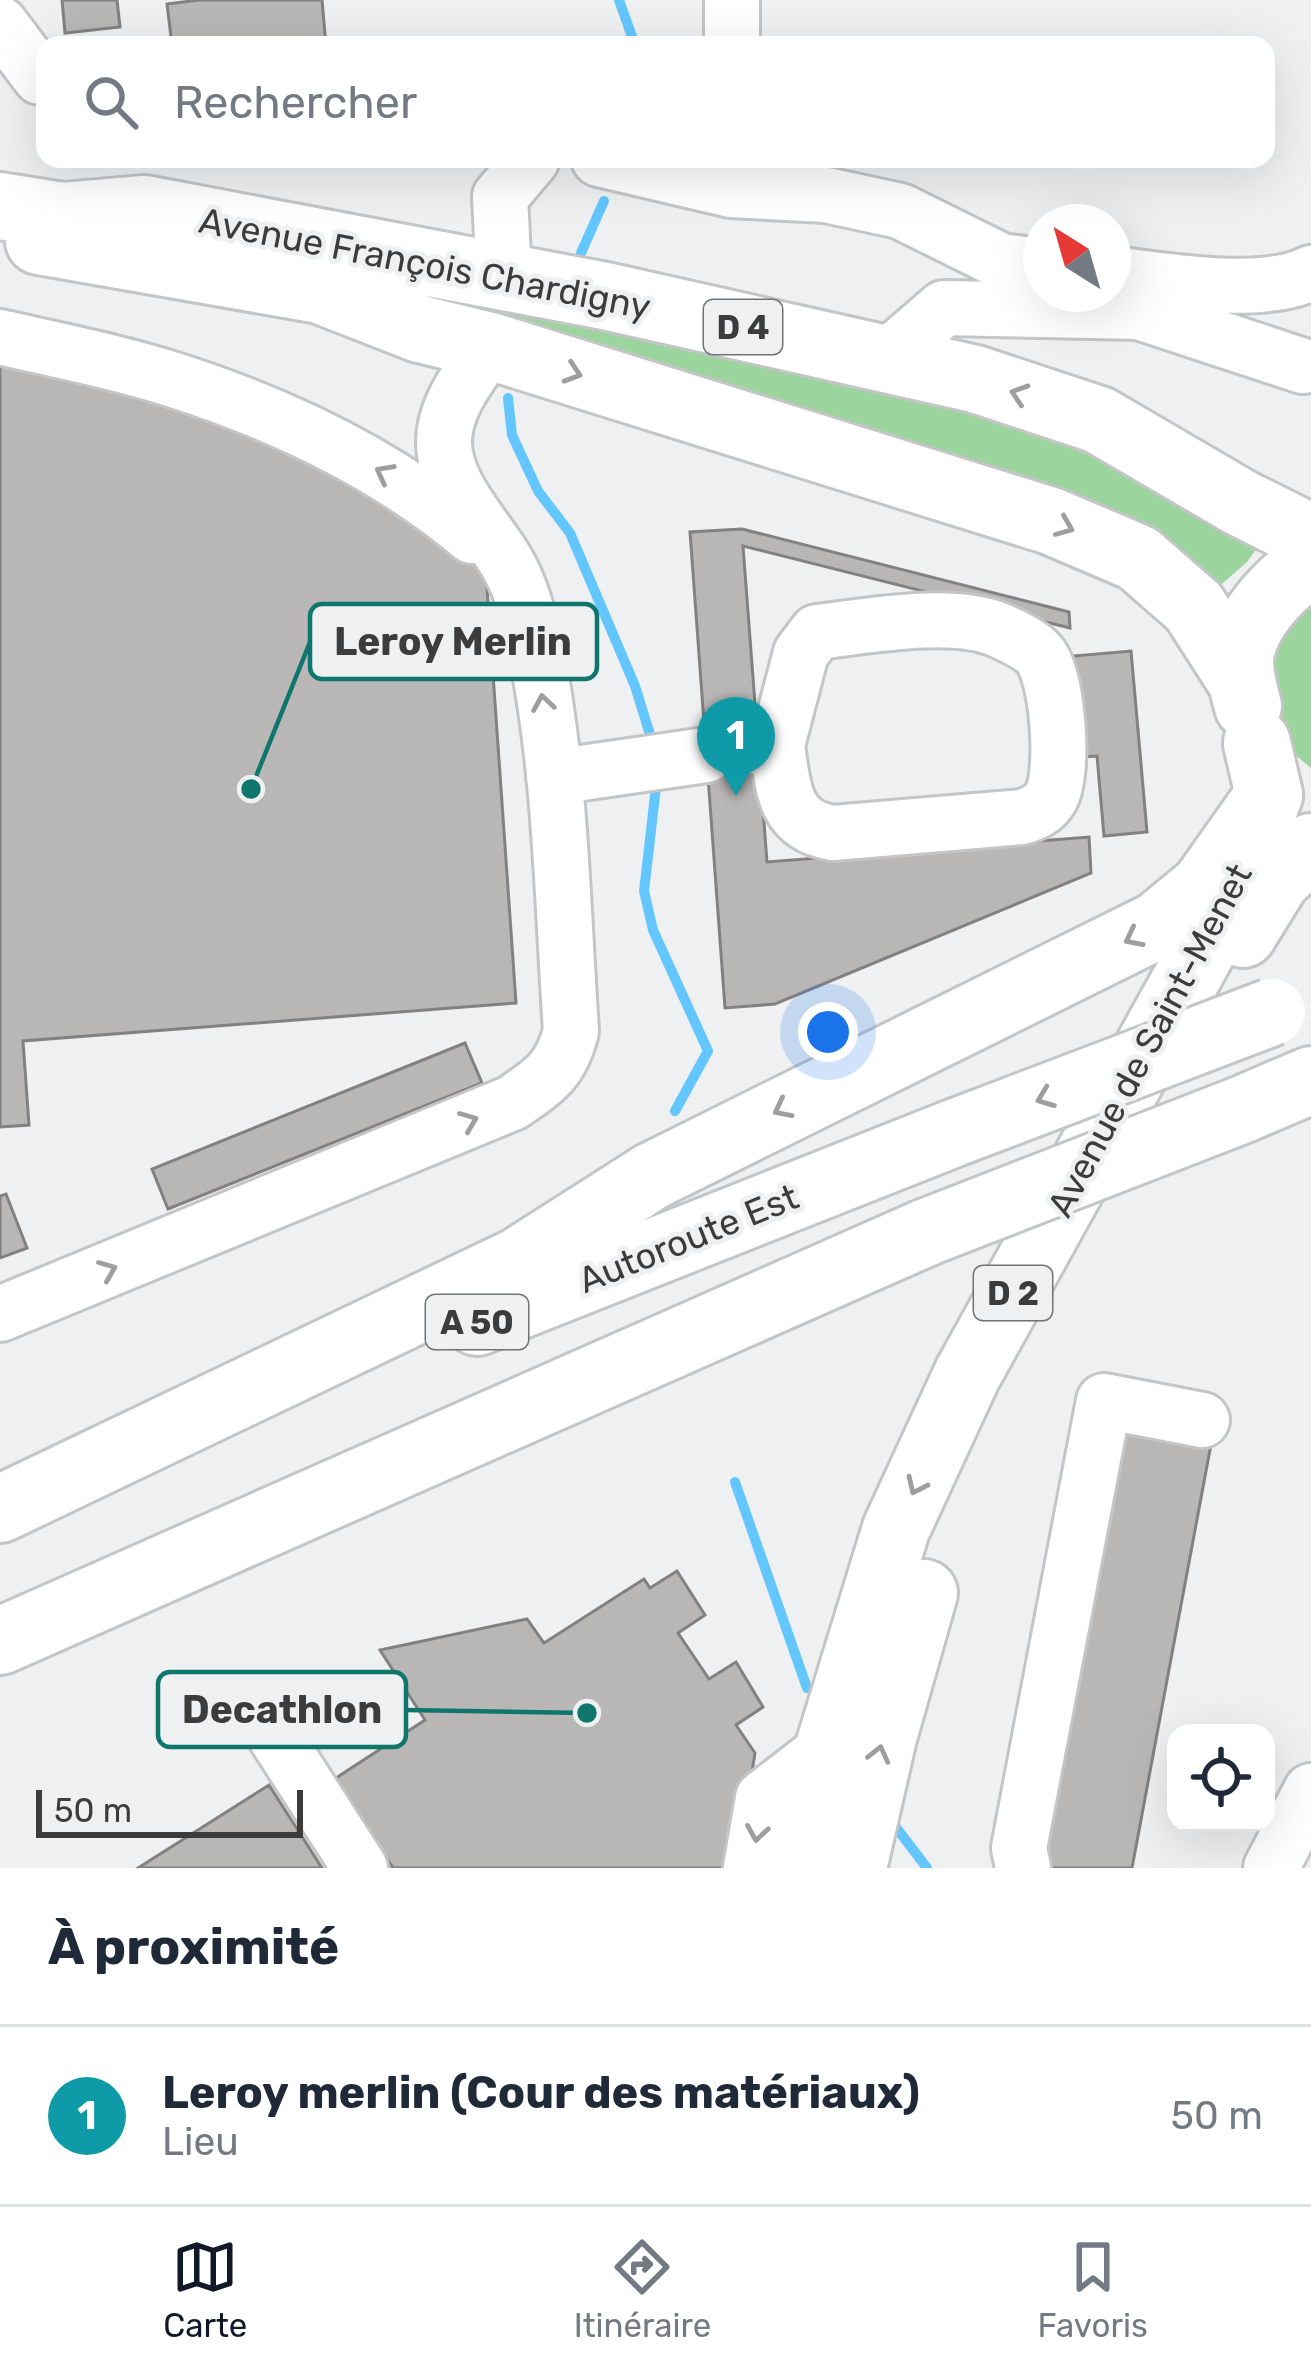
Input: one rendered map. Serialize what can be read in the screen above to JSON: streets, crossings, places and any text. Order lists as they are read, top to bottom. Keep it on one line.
{"streets":{"main road":["Avenue François Chardigny","D 4","Avenue de Saint-Menet","Autoroute Est","D 2","A 50"]},"crossings":[["Avenue François Chardigny","D 4"],["Avenue François Chardigny","Avenue de Saint-Menet"]],"places":["Leroy Merlin","Decathlon"],"scale_bar":"50 m","north":"top left","page":{"search":"Rechercher","pins":"1","scale":"50 m","heading":"À proximité","list":[{"mark":"1","name":"Leroy merlin (Cour des matériaux)","note":"Lieu","value":"50 m"}],"nav":["Carte","Itinéraire","Favoris"]}}
